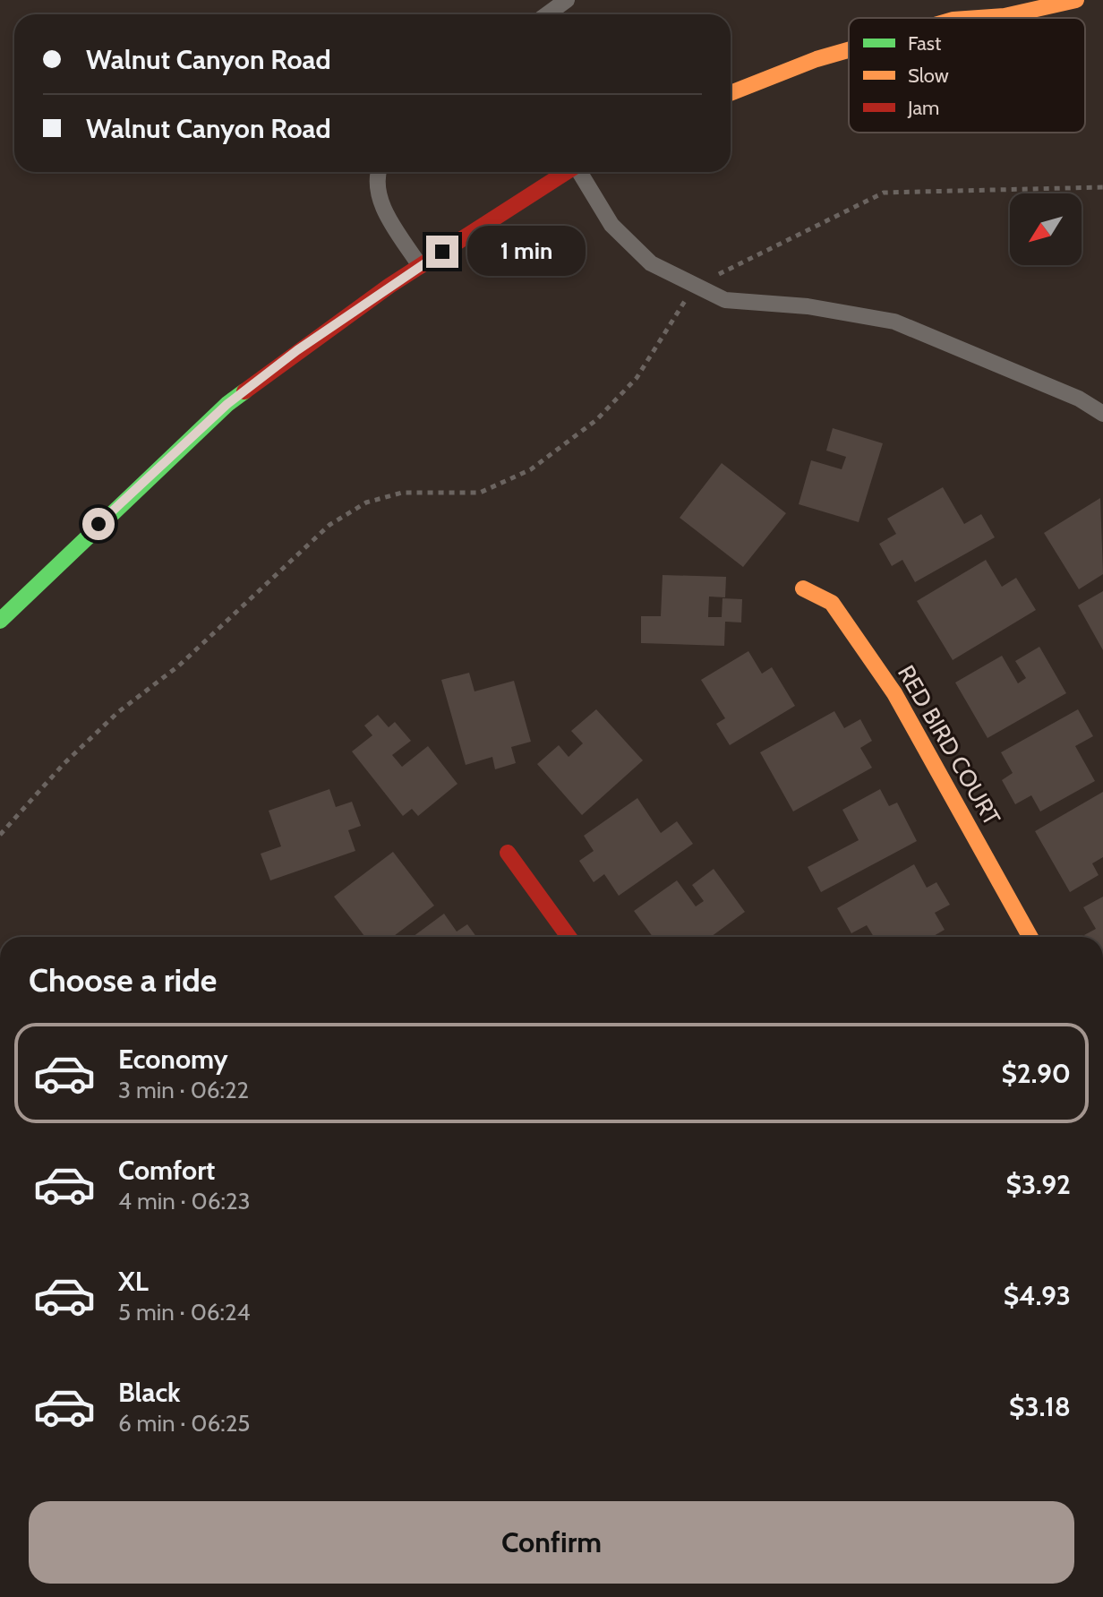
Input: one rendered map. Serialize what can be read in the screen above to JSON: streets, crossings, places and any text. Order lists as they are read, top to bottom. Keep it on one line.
{"streets":{"main road":["RED BIRD COURT"]},"legend":["Fast","Slow","Jam"],"north":"bottom left","page":{"banner":["Walnut Canyon Road","Walnut Canyon Road"],"bubble":"1 min","heading":"Choose a ride","list":[{"name":"Economy","note":"3 min · 06:22","value":"$2.90"},{"name":"Comfort","note":"4 min · 06:23","value":"$3.92"},{"name":"XL","note":"5 min · 06:24","value":"$4.93"},{"name":"Black","note":"6 min · 06:25","value":"$3.18"}],"buttons":"Confirm"}}
